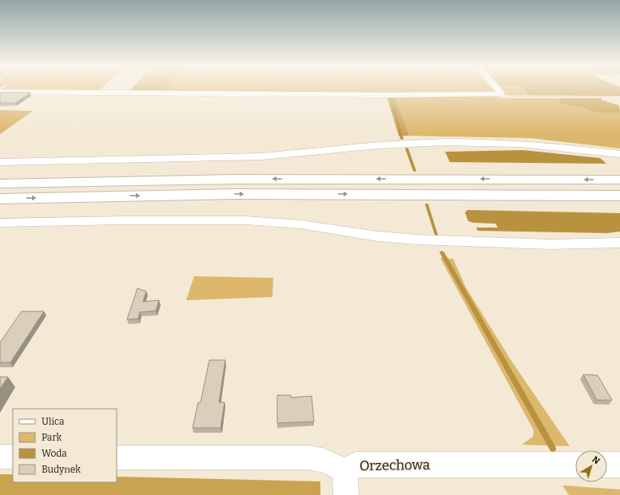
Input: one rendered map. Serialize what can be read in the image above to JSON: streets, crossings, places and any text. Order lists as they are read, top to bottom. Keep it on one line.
{"streets":{"street":["Orzechowa"]},"legend":["Ulica","Park","Woda","Budynek"],"north":"top right"}
